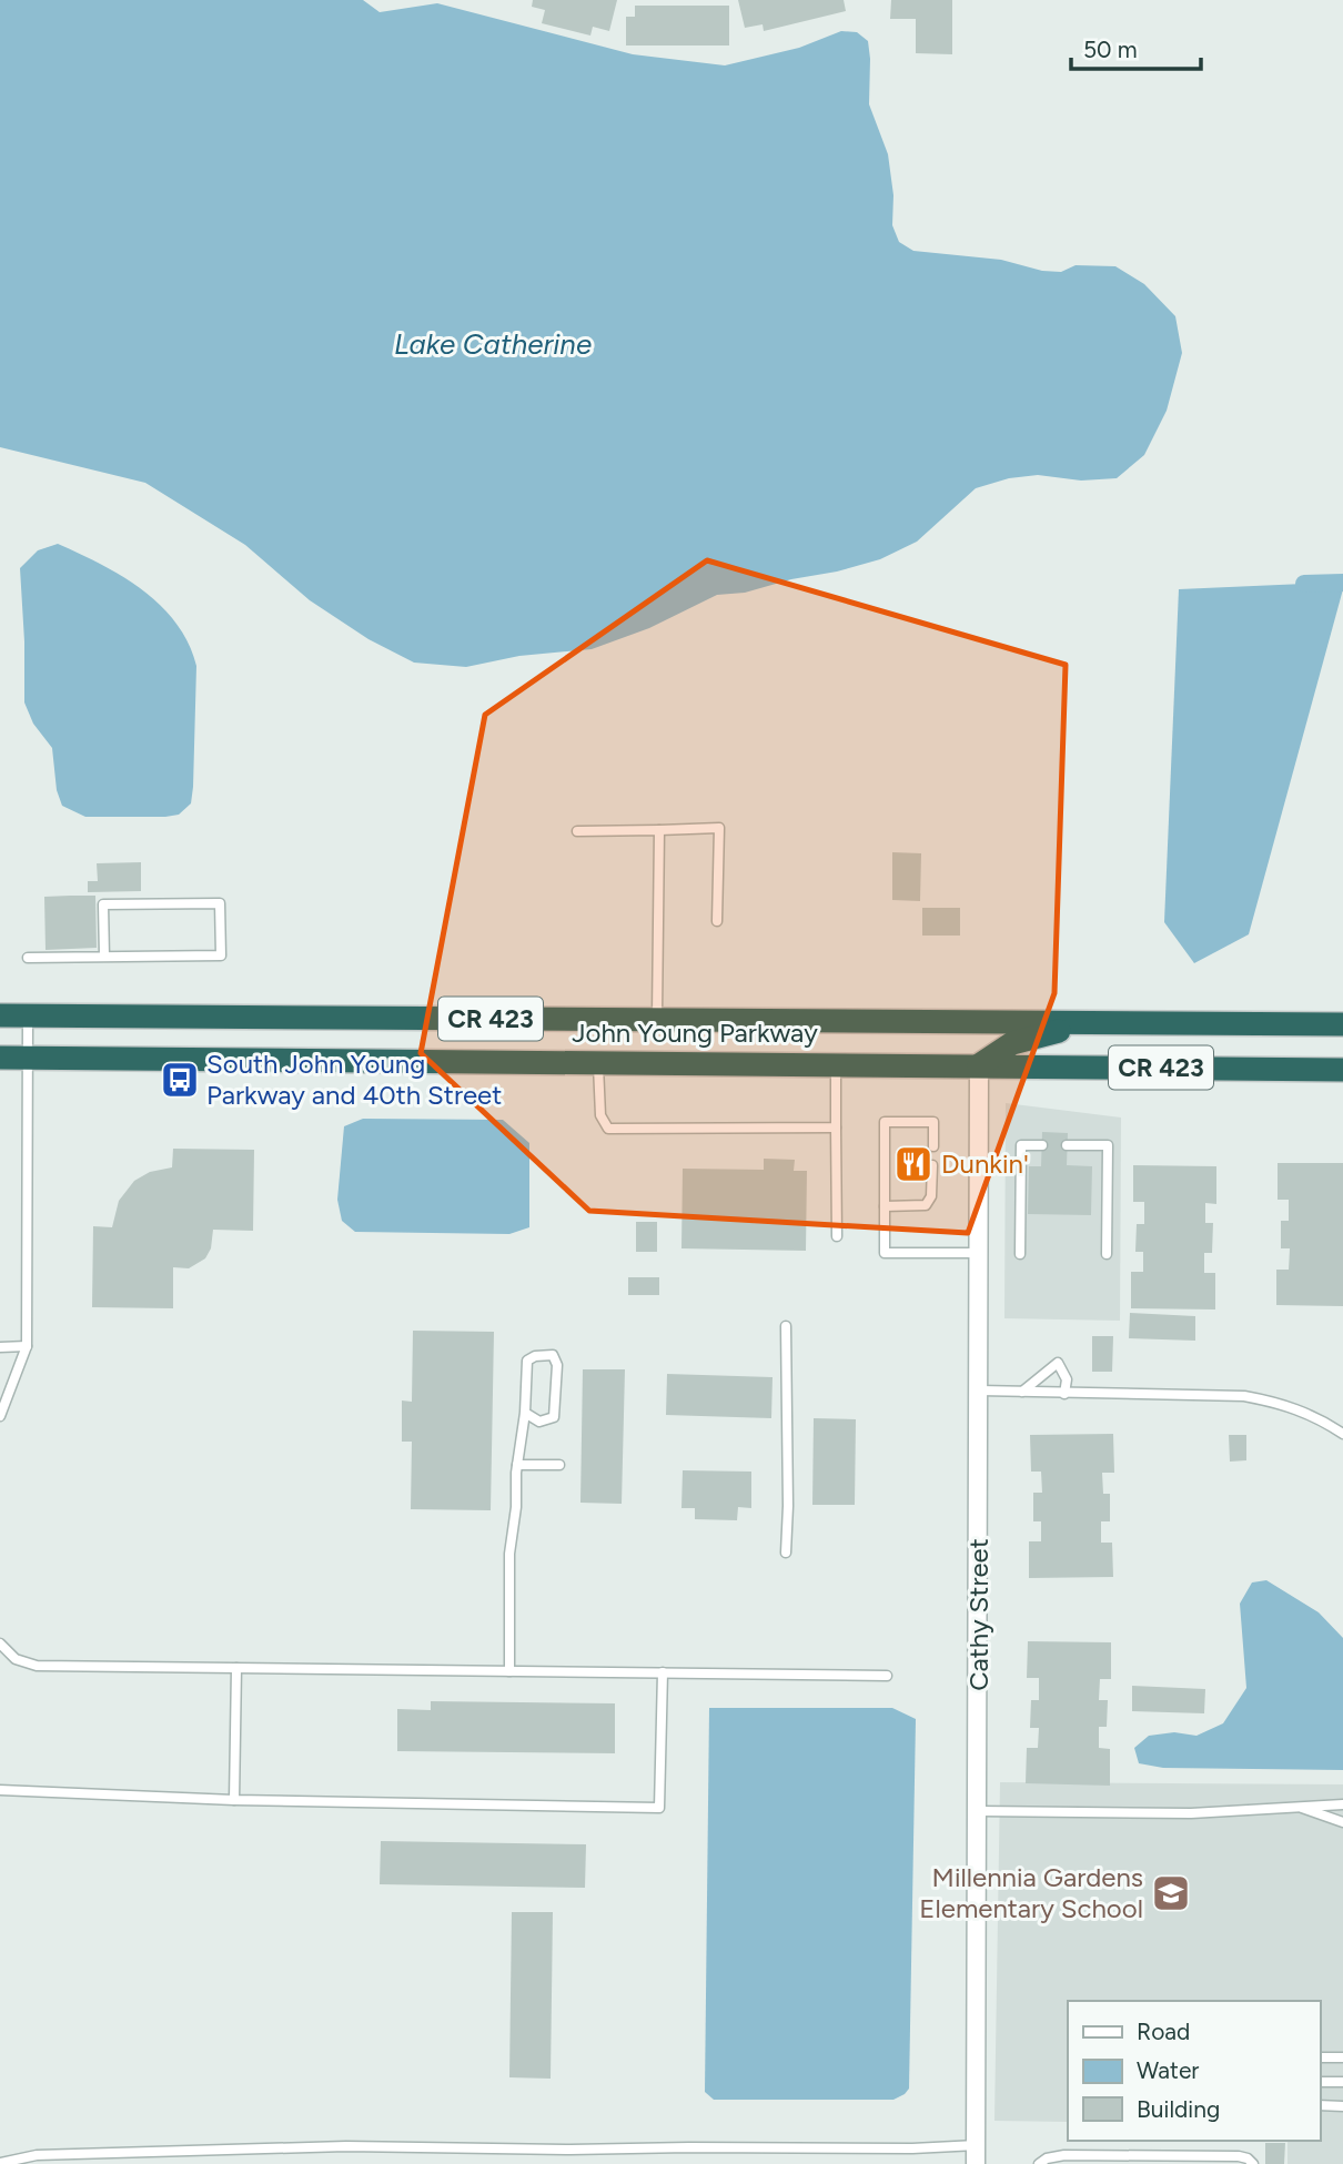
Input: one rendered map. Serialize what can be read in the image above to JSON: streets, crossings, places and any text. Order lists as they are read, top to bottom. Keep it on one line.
{"streets":{"highway":["CR 423","John Young Parkway"],"street":["Cathy Street"]},"crossings":[["John Young Parkway","Cathy Street"]],"water":["Lake Catherine"],"places":{"bus stop":["South John Young Parkway and 40th Street"],"restaurant":["Dunkin'"],"school or university":["Millennia Gardens Elementary School"]},"legend":["Road","Water","Building"],"scale_bar":"50 m"}
